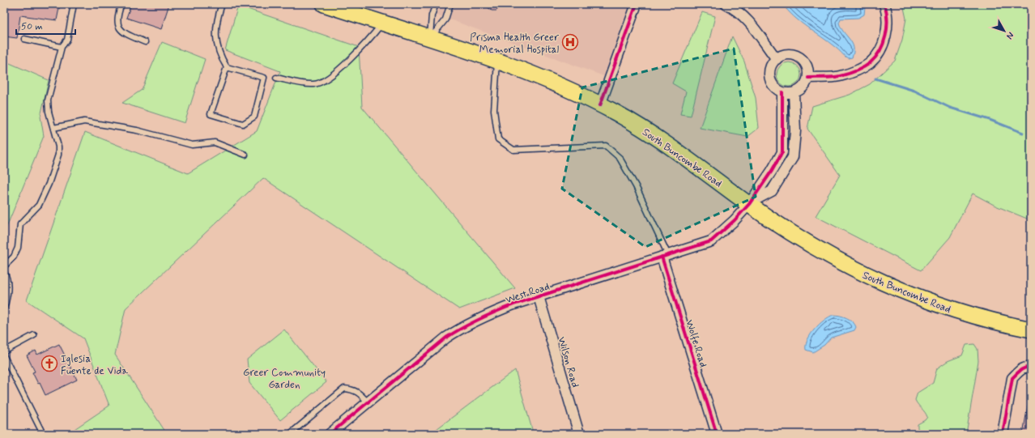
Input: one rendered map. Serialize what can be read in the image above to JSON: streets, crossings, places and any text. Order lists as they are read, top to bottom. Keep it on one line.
{"streets":{"main road":["South Buncombe Road"],"street":["West Road","Wolfe Road","Wilson Road"]},"crossings":[["South Buncombe Road","West Road"],["West Road","Wolfe Road"],["West Road","Wilson Road"]],"parks":["Greer Community Garden"],"places":{"hospital":["Prisma Health Greer Memorial Hospital"],"church":["Iglesia Fuente de Vida"]},"scale_bar":"50 m","north":"bottom right"}
